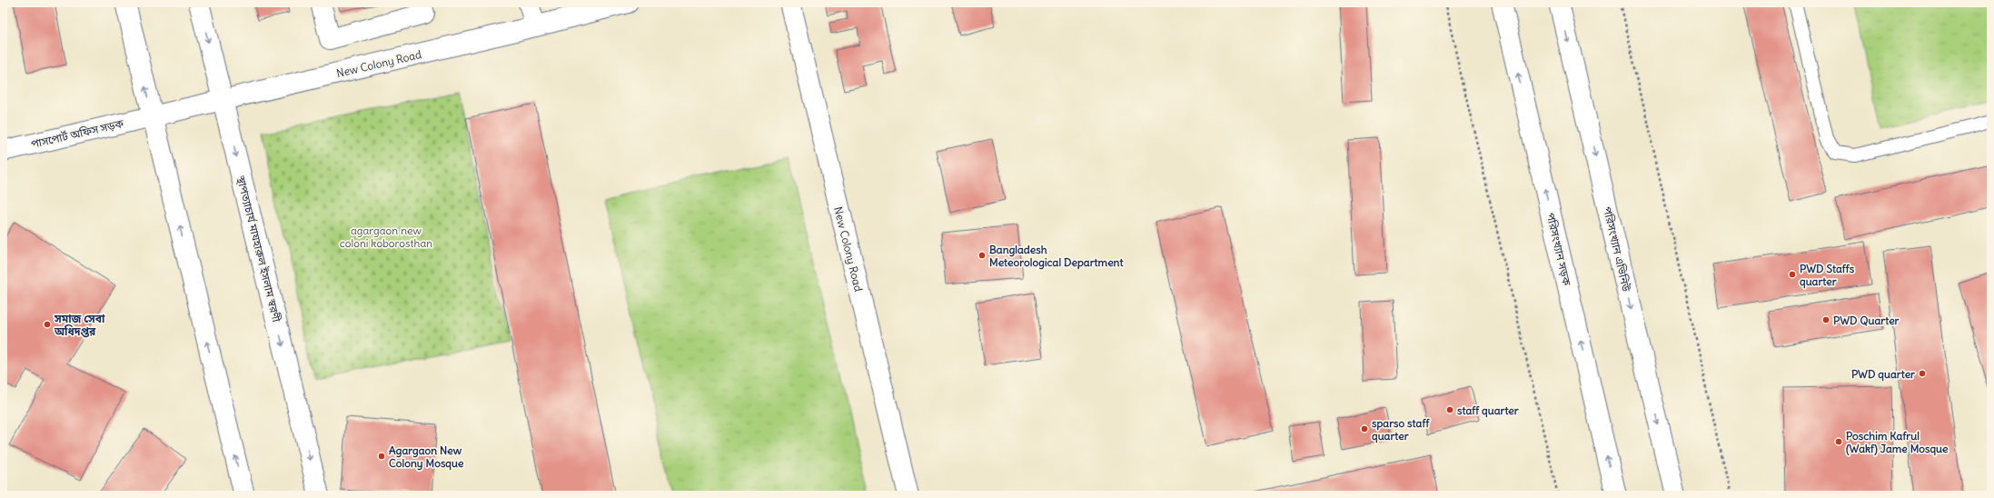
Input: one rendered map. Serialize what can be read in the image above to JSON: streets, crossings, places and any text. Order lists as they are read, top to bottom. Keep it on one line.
{"streets":{"street":["New Colony Road","পাসপোর্ট অফিস সড়ক","স্থাপত্যাচার্য মাযহারুল ইসলাম স্বরণী","পরিসংখ্যান সড়ক","পরিসংখ্যান এভিনিউ"]},"crossings":[["New Colony Road","পাসপোর্ট অফিস সড়ক"],["New Colony Road","স্থাপত্যাচার্য মাযহারুল ইসলাম স্বরণী"]],"one_way":["পরিসংখ্যান সড়ক","পরিসংখ্যান এভিনিউ"],"parks":["agargaon new coloni koborosthan"],"places":["Bangladesh Meteorological Department","PWD Staffs quarter","PWD Quarter","সমাজ সেবা অধিদপ্তর","PWD quarter","staff quarter","sparso staff quarter","Poschim Kafrul (Wakf) Jame Mosque","Agargaon New Colony Mosque"]}
